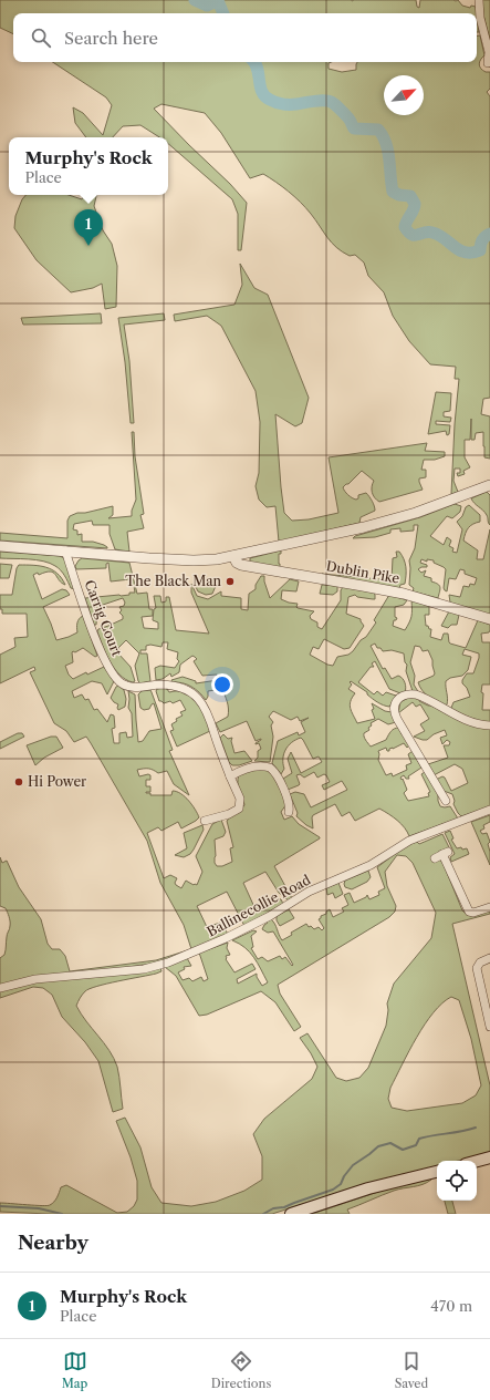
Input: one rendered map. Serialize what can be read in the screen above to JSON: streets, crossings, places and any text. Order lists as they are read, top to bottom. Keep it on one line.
{"streets":{"street":["Dublin Pike","Carrig Court","Ballinecollie Road"]},"places":["The Black Man","Hi Power"],"north":"top right","page":{"search":"Search here","popup":["Murphy's Rock","Place"],"pins":"1","heading":"Nearby","list":[{"mark":"1","name":"Murphy's Rock","note":"Place","value":"470 m"}],"nav":["Map","Directions","Saved"]}}
